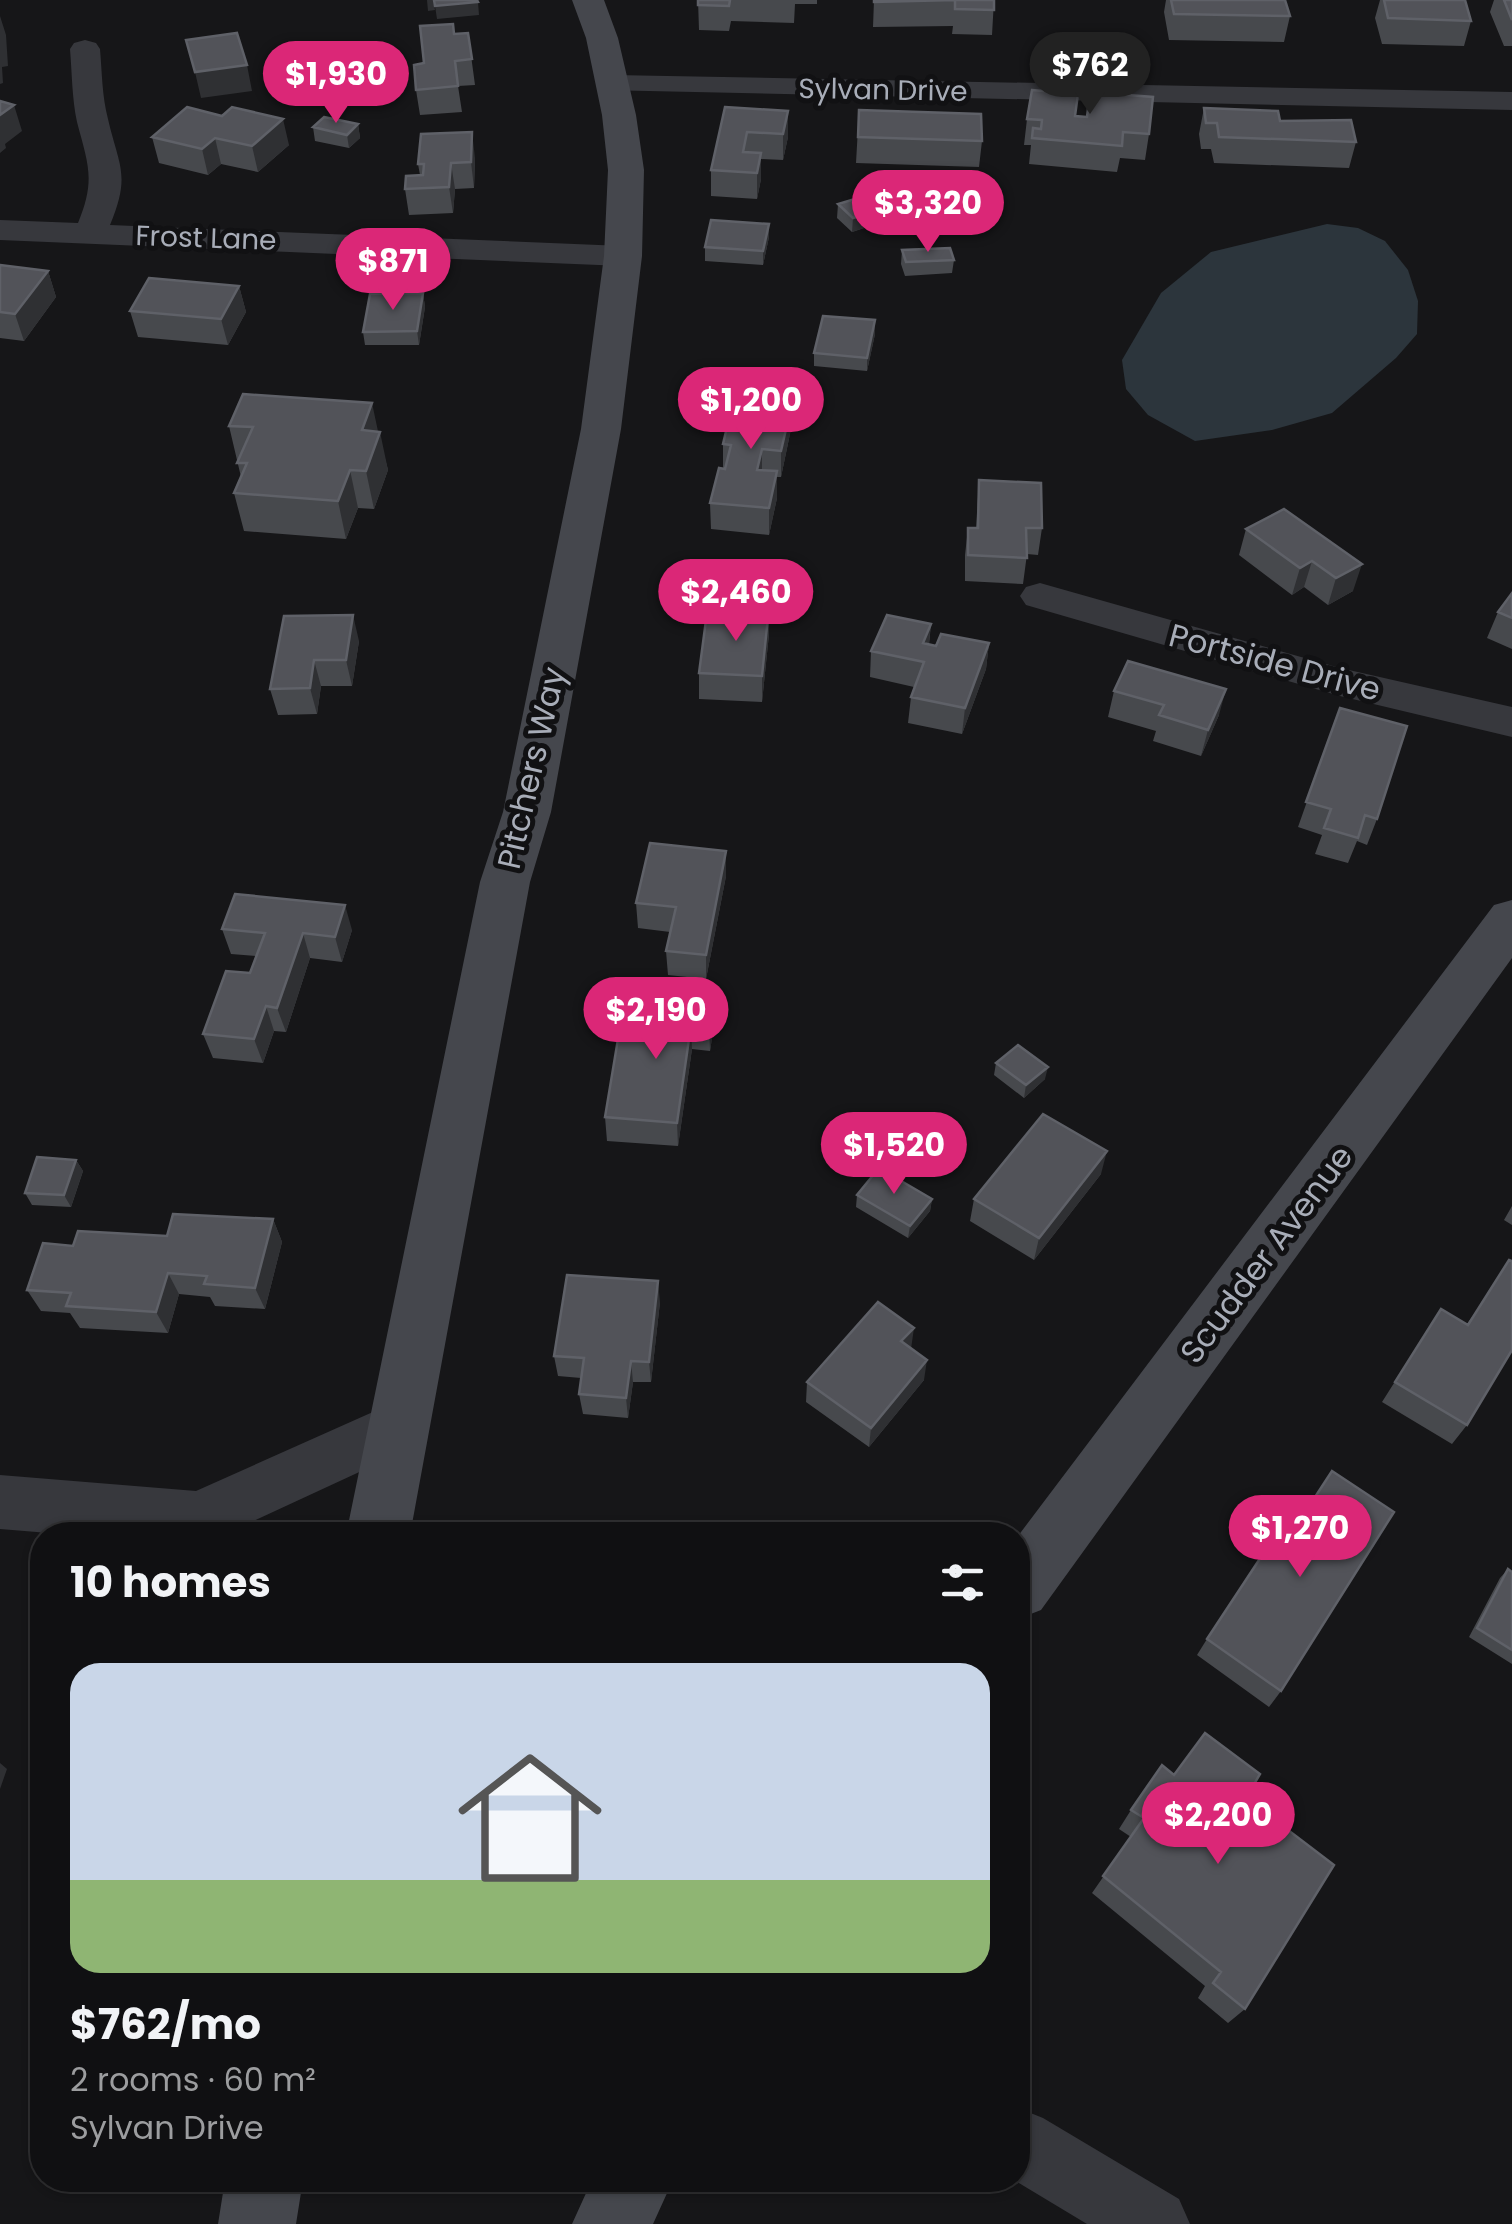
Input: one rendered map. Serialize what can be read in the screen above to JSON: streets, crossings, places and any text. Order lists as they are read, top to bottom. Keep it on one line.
{"streets":{"main road":["Pitchers Way","Scudder Avenue"],"street":["Sylvan Drive","Frost Lane","Portside Drive"]},"crossings":[["Sylvan Drive","Pitchers Way"],["Frost Lane","Pitchers Way"]],"page":{"price":["$762","$1,930","$3,320","$871","$1,200","$2,460","$2,190","$1,520","$1,270","$2,200"],"heading":"10 homes","list":[{"name":"$762/mo","note":"2 rooms · 60 m² · Sylvan Drive"}]}}
